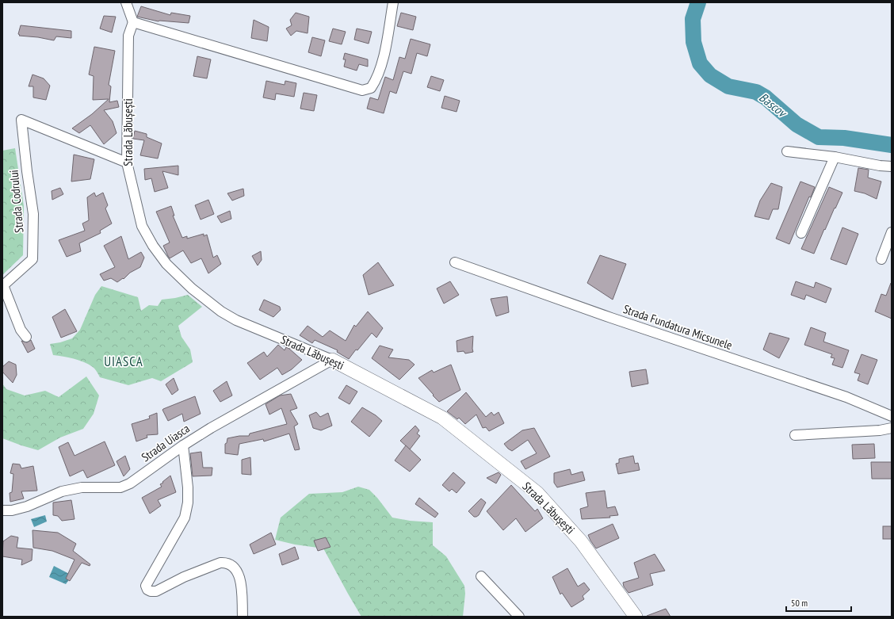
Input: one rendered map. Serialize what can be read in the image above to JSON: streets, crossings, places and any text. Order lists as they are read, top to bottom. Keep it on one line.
{"streets":{"street":["Strada Lăbușești","Strada Codrului","Strada Fundatura Micsunele","Strada Uiasca"]},"crossings":[["Strada Lăbușești","Strada Codrului"],["Strada Lăbușești","Strada Uiasca"]],"districts":["UIASCA"],"water":["Bascov"],"scale_bar":"50 m"}
